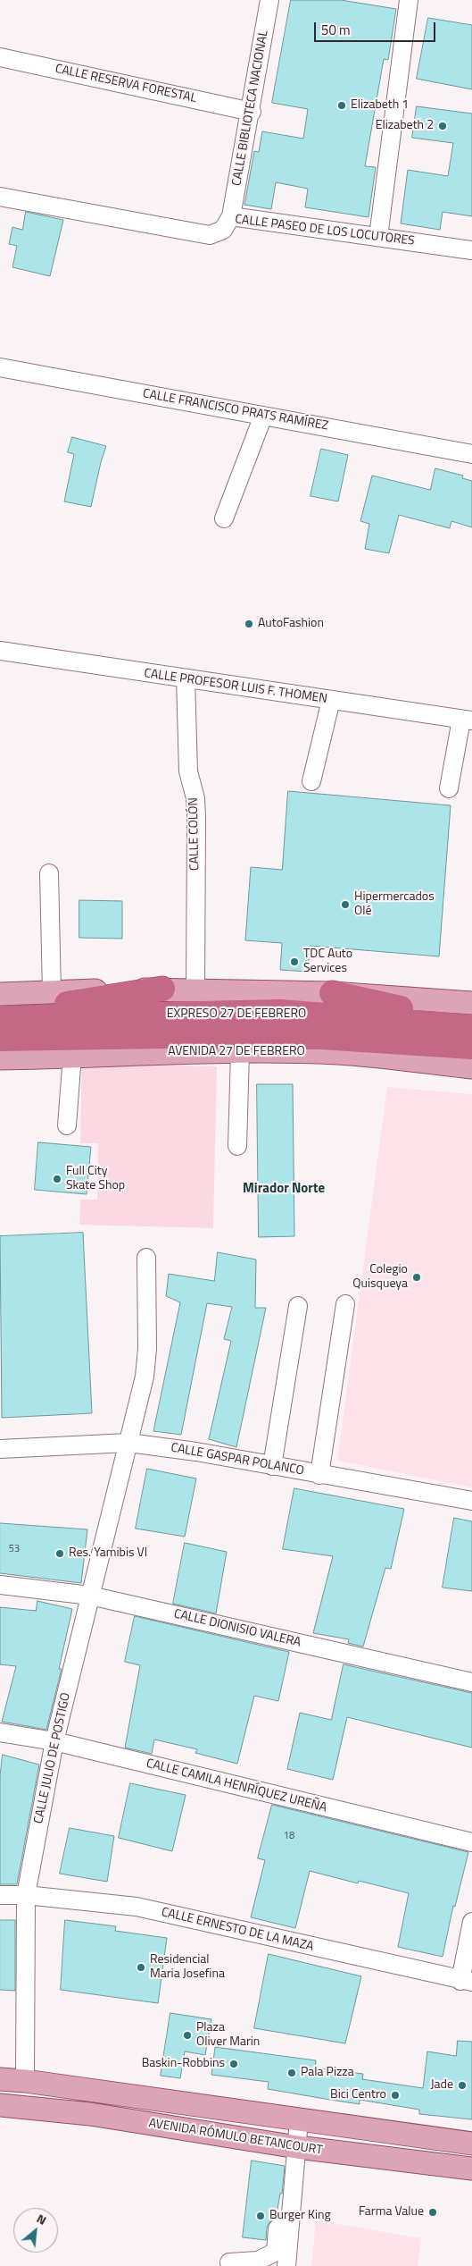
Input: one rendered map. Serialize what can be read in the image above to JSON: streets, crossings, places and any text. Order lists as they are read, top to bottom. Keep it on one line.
{"streets":{"highway":["EXPRESO 27 DE FEBRERO"],"main road":["AVENIDA 27 DE FEBRERO","AVENIDA RÓMULO BETANCOURT"],"street":["CALLE RESERVA FORESTAL","CALLE BIBLIOTECA NACIONAL","CALLE PASEO DE LOS LOCUTORES","CALLE FRANCISCO PRATS RAMÍREZ","CALLE PROFESOR LUIS F. THOMEN","CALLE COLÓN","CALLE GASPAR POLANCO","CALLE DIONISIO VALERA","CALLE JULIO DE POSTIGO","CALLE CAMILA HENRÍQUEZ UREÑA","CALLE ERNESTO DE LA MAZA"]},"crossings":[["CALLE RESERVA FORESTAL","CALLE BIBLIOTECA NACIONAL"],["CALLE BIBLIOTECA NACIONAL","CALLE PASEO DE LOS LOCUTORES"],["CALLE PROFESOR LUIS F. THOMEN","CALLE COLÓN"],["CALLE GASPAR POLANCO","CALLE JULIO DE POSTIGO"],["CALLE DIONISIO VALERA","CALLE JULIO DE POSTIGO"],["CALLE JULIO DE POSTIGO","CALLE CAMILA HENRÍQUEZ UREÑA"],["CALLE JULIO DE POSTIGO","CALLE ERNESTO DE LA MAZA"],["CALLE JULIO DE POSTIGO","AVENIDA RÓMULO BETANCOURT"]],"districts":["Mirador Norte"],"places":["Elizabeth 1","Elizabeth 2","AutoFashion","Hipermercados Olé","TDC Auto Services","Full City Skate Shop","Colegio Quisqueya","Res. Yamibis VI","Residencial Maria Josefina","Plaza Oliver Marin","Baskin-Robbins","Pala Pizza","Jade","Bici Centro","Farma Value","Burger King"],"house_numbers":["53","18"],"scale_bar":"50 m","north":"top right"}
